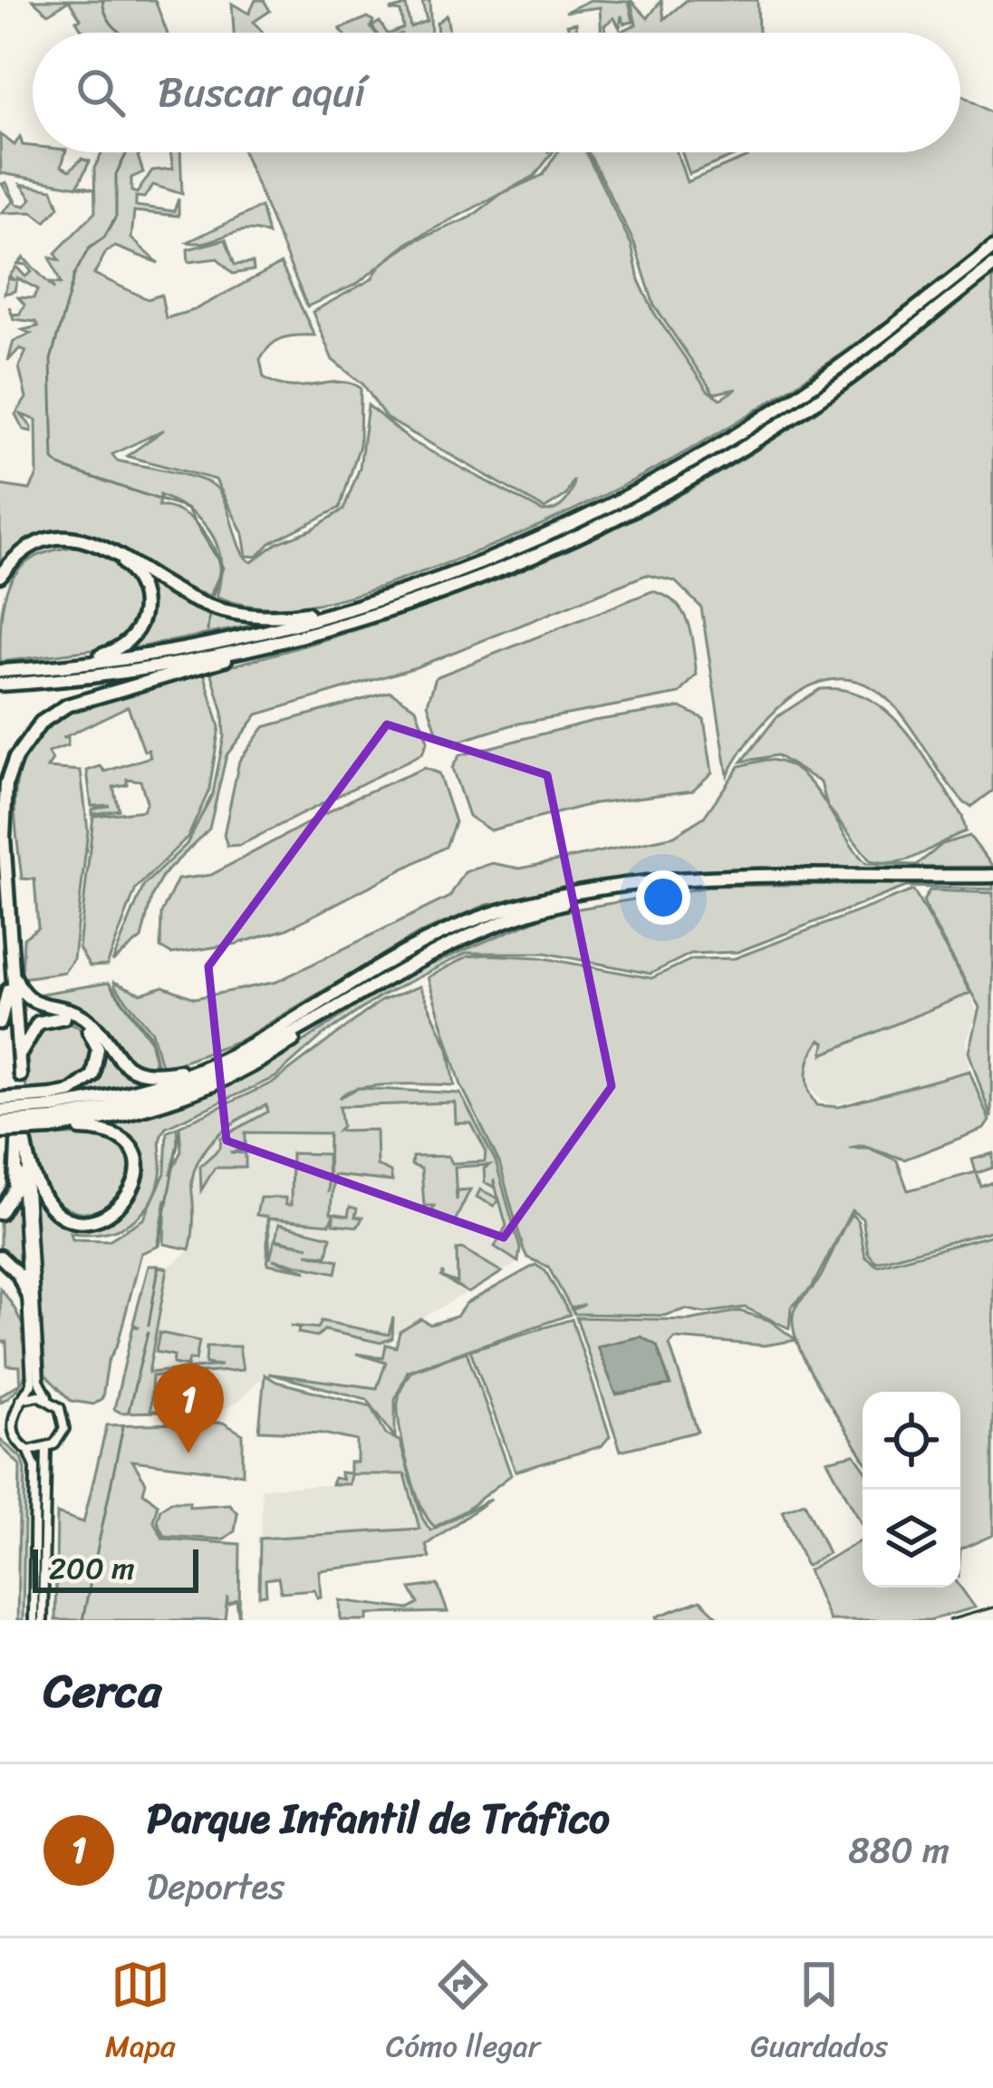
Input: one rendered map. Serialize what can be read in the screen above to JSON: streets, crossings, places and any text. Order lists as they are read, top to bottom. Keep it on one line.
{"scale_bar":"200 m","page":{"search":"Buscar aquí","pins":"1","scale":"200 m","heading":"Cerca","list":[{"mark":"1","name":"Parque Infantil de Tráfico","note":"Deportes","value":"880 m"}],"nav":["Mapa","Cómo llegar","Guardados"]}}
